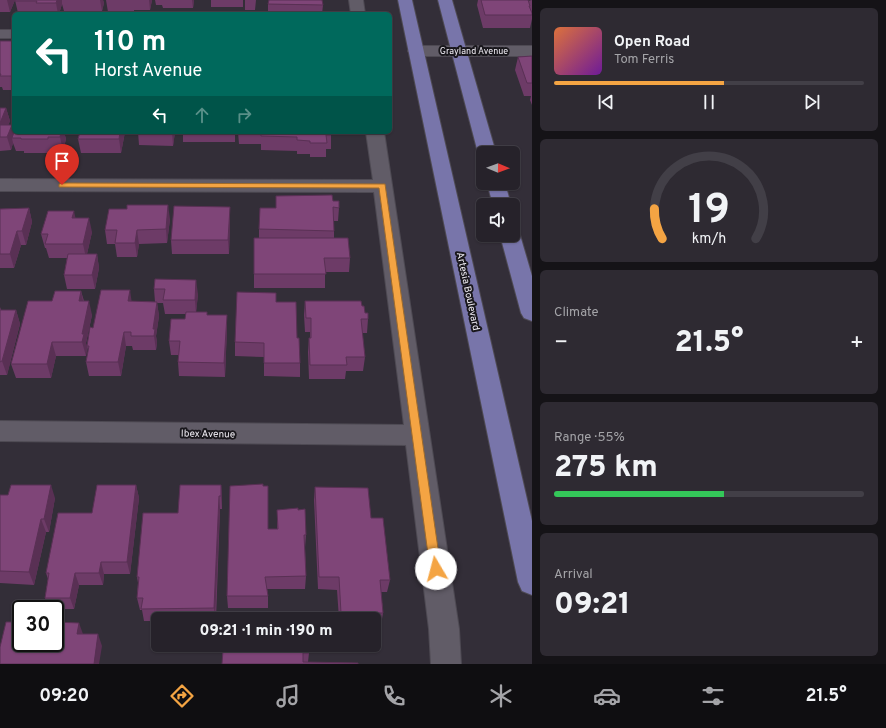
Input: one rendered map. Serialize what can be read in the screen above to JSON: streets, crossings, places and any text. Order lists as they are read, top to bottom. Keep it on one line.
{"streets":{"main road":["Artesia Boulevard"],"street":["Grayland Avenue","Ibex Avenue"]},"crossings":[["Grayland Avenue","Artesia Boulevard"]],"north":"right","page":{"turn":["110 m","Horst Avenue"],"song":["Open Road","Tom Ferris"],"tile":["Climate",["Range · 55%","275 km"],["Arrival","09:21"]],"heat":["−","21.5°","+"],"limit":"30","trip":"09:21 · 1 min · 190 m","tabs":["09:20","21.5°"],"gauge":["19","km/h"]}}
